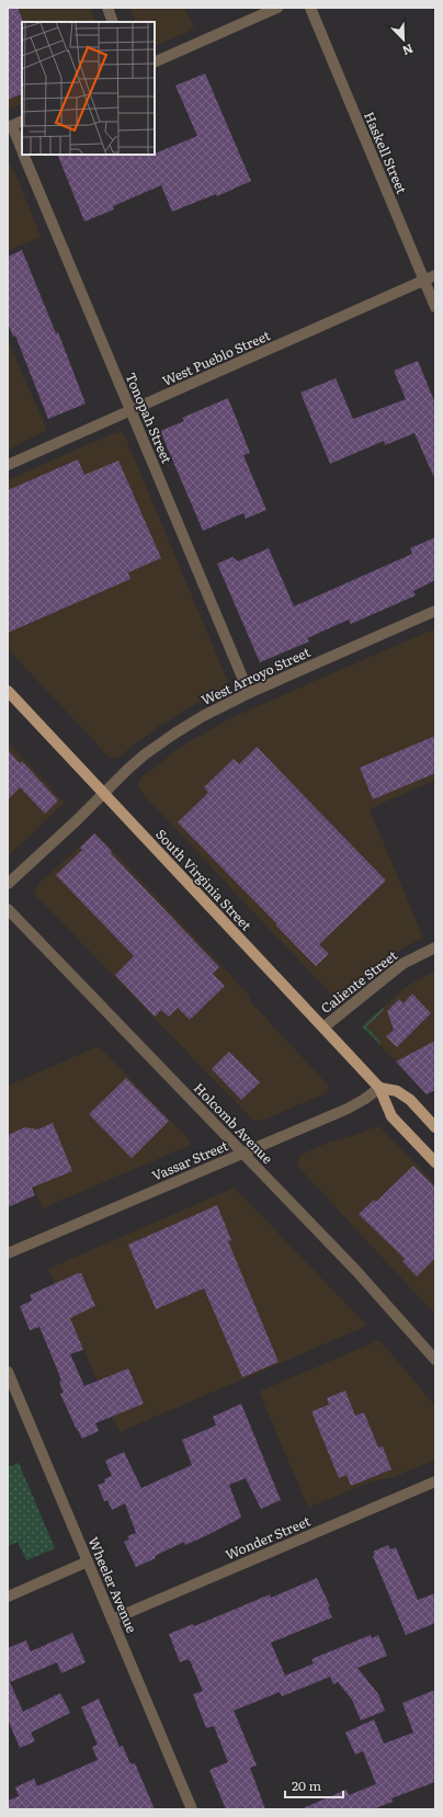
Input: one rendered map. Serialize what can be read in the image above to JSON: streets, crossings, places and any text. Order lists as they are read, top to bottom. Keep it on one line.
{"streets":{"main road":["South Virginia Street"],"street":["Haskell Street","West Pueblo Street","Tonopah Street","West Arroyo Street","Caliente Street","Holcomb Avenue","Vassar Street","Wonder Street","Wheeler Avenue"]},"crossings":[["Haskell Street","West Pueblo Street"],["West Pueblo Street","Tonopah Street"],["Tonopah Street","West Arroyo Street"],["West Arroyo Street","South Virginia Street"],["South Virginia Street","Caliente Street"],["South Virginia Street","Vassar Street"],["Holcomb Avenue","Vassar Street"],["Wonder Street","Wheeler Avenue"]],"scale_bar":"20 m","north":"bottom right"}
